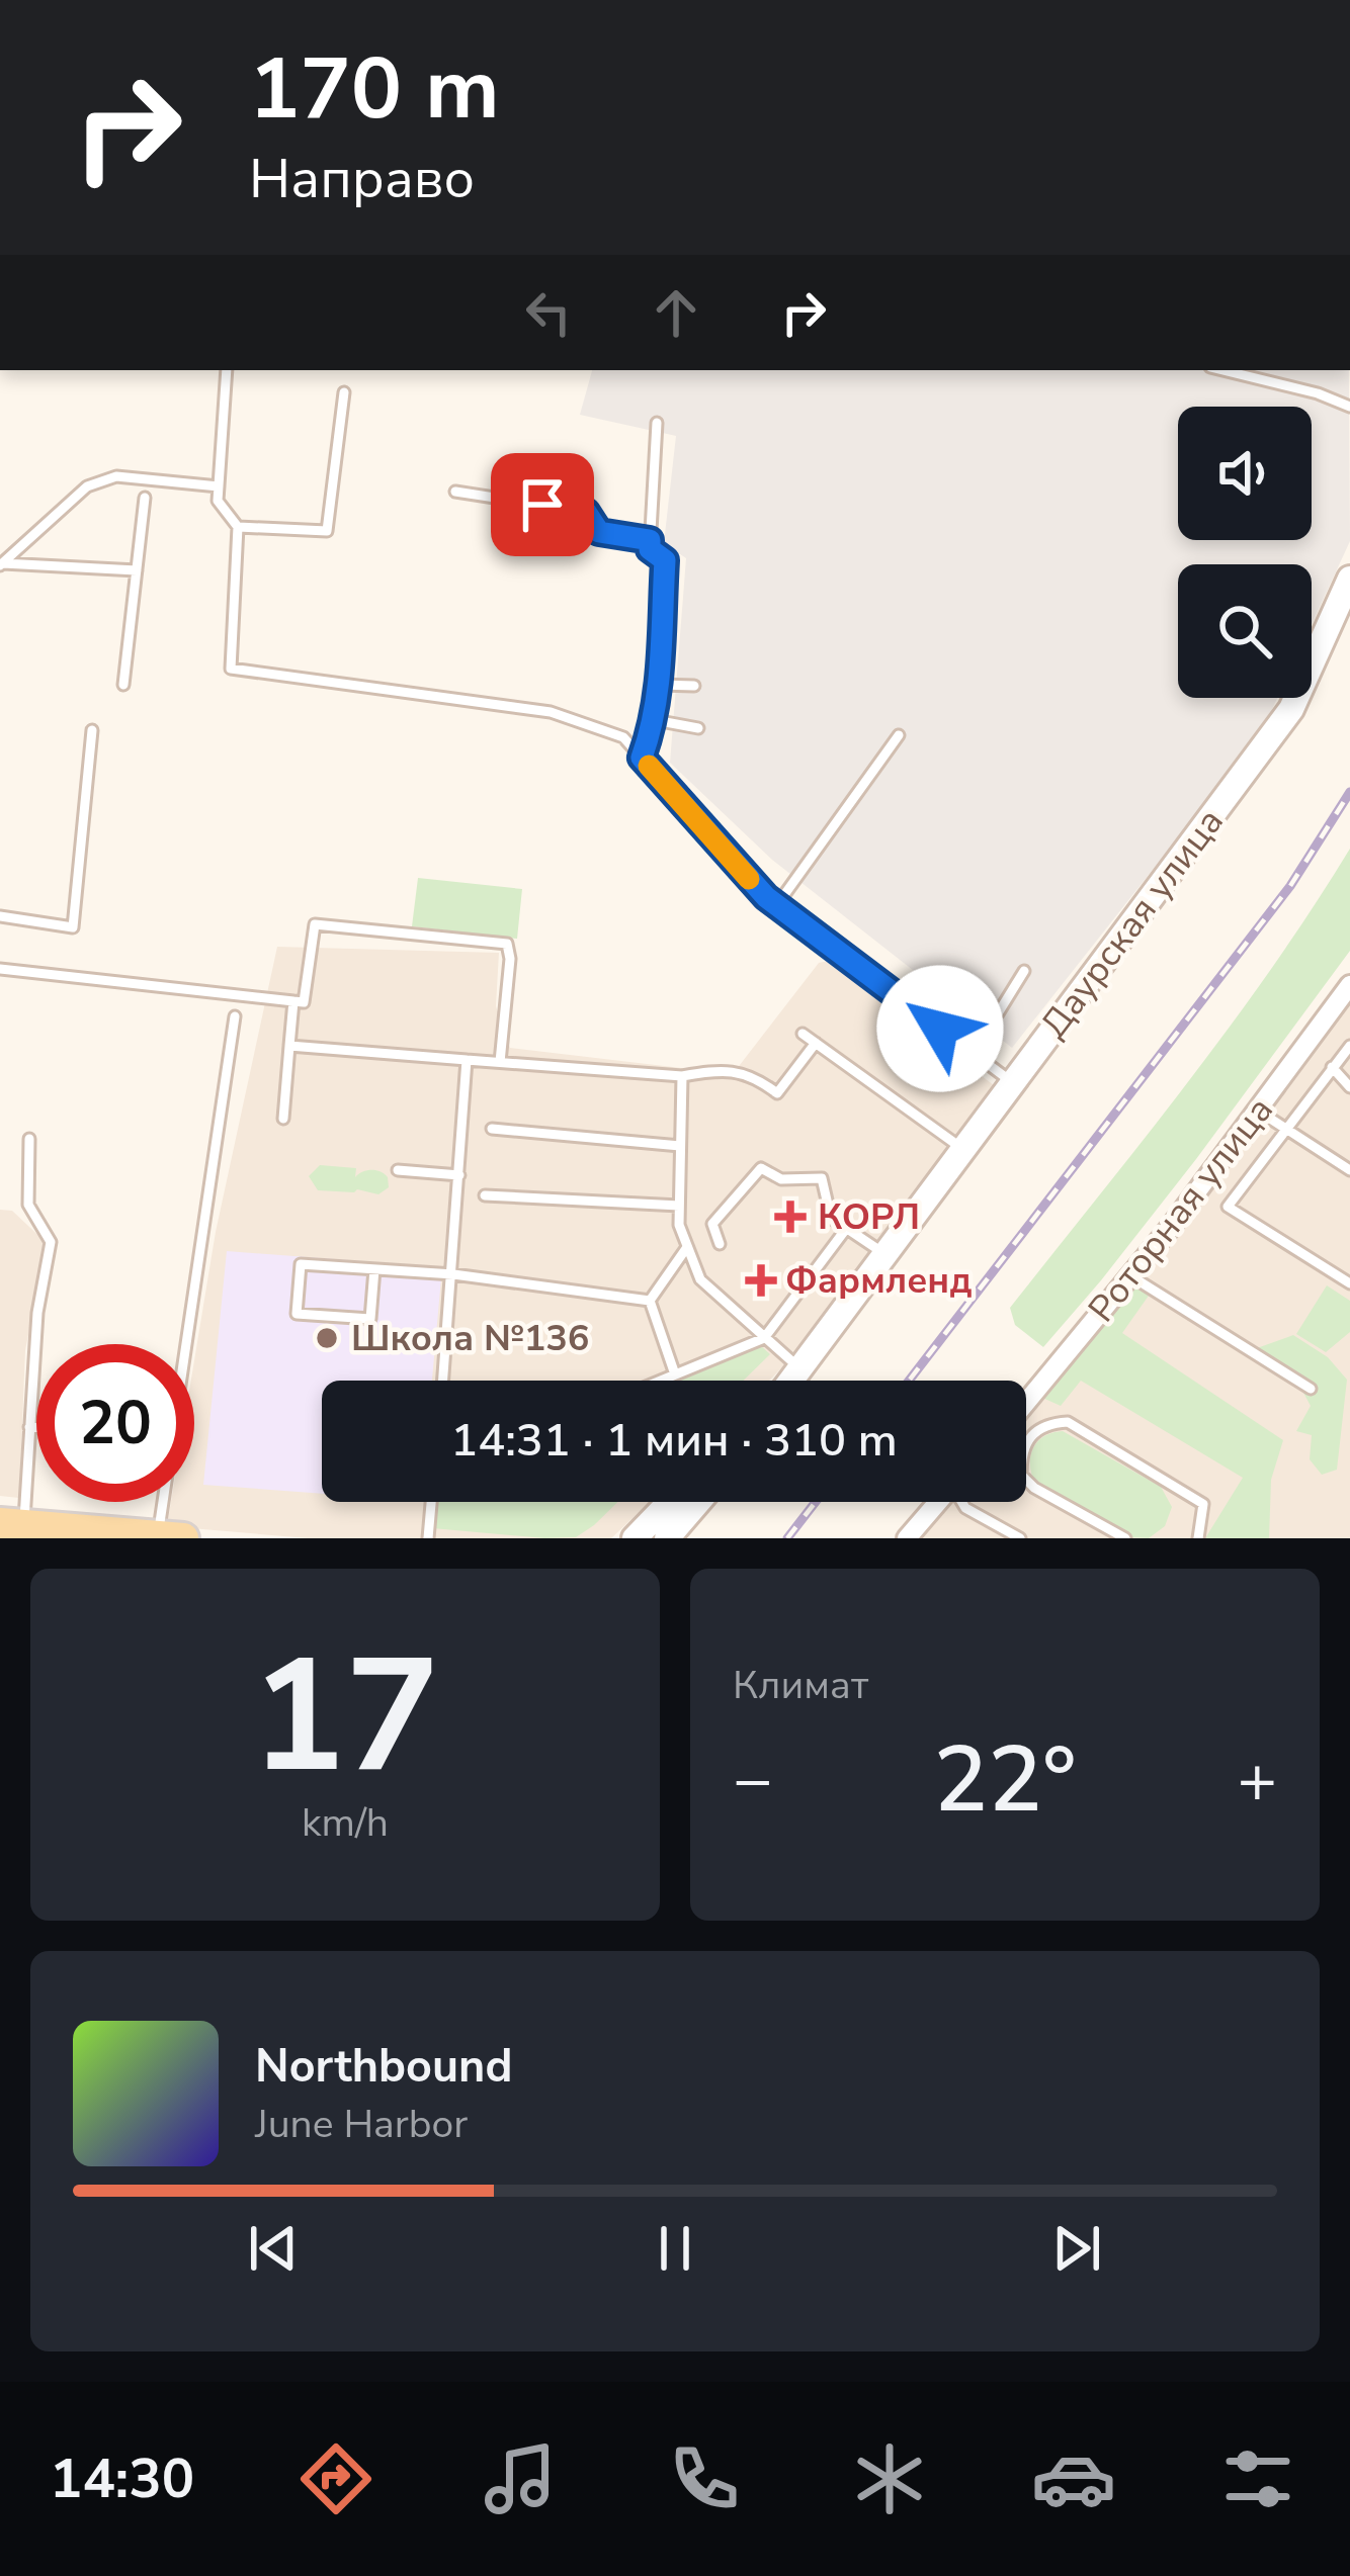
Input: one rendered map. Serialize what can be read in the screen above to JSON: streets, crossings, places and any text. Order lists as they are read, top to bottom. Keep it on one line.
{"streets":{"street":["Даурская улица","Роторная улица"]},"places":{"health":["КОРЛ","Фармленд"],"other":["Школа №136"]},"page":{"turn":["170 m","Направо"],"limit":"20","trip":"14:31 · 1 мин · 310 m","tile":[["17","km/h"],"Климат"],"heat":["−","22°","+"],"song":["Northbound","June Harbor"],"tabs":"14:30"}}
